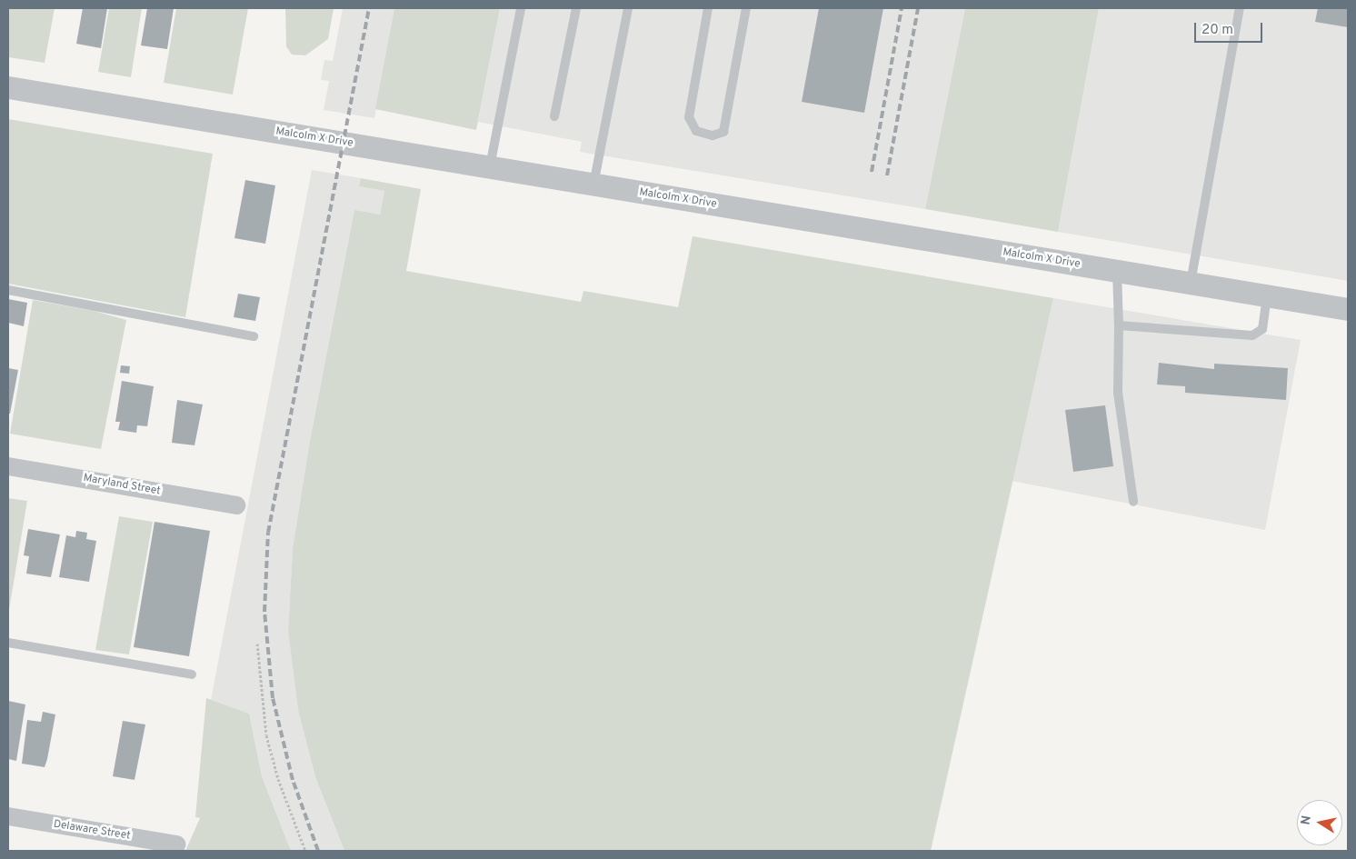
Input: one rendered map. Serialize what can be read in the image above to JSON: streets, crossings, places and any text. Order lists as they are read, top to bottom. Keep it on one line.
{"streets":{"street":["Malcolm X Drive","Maryland Street","Delaware Street"]},"scale_bar":"20 m","north":"left"}
